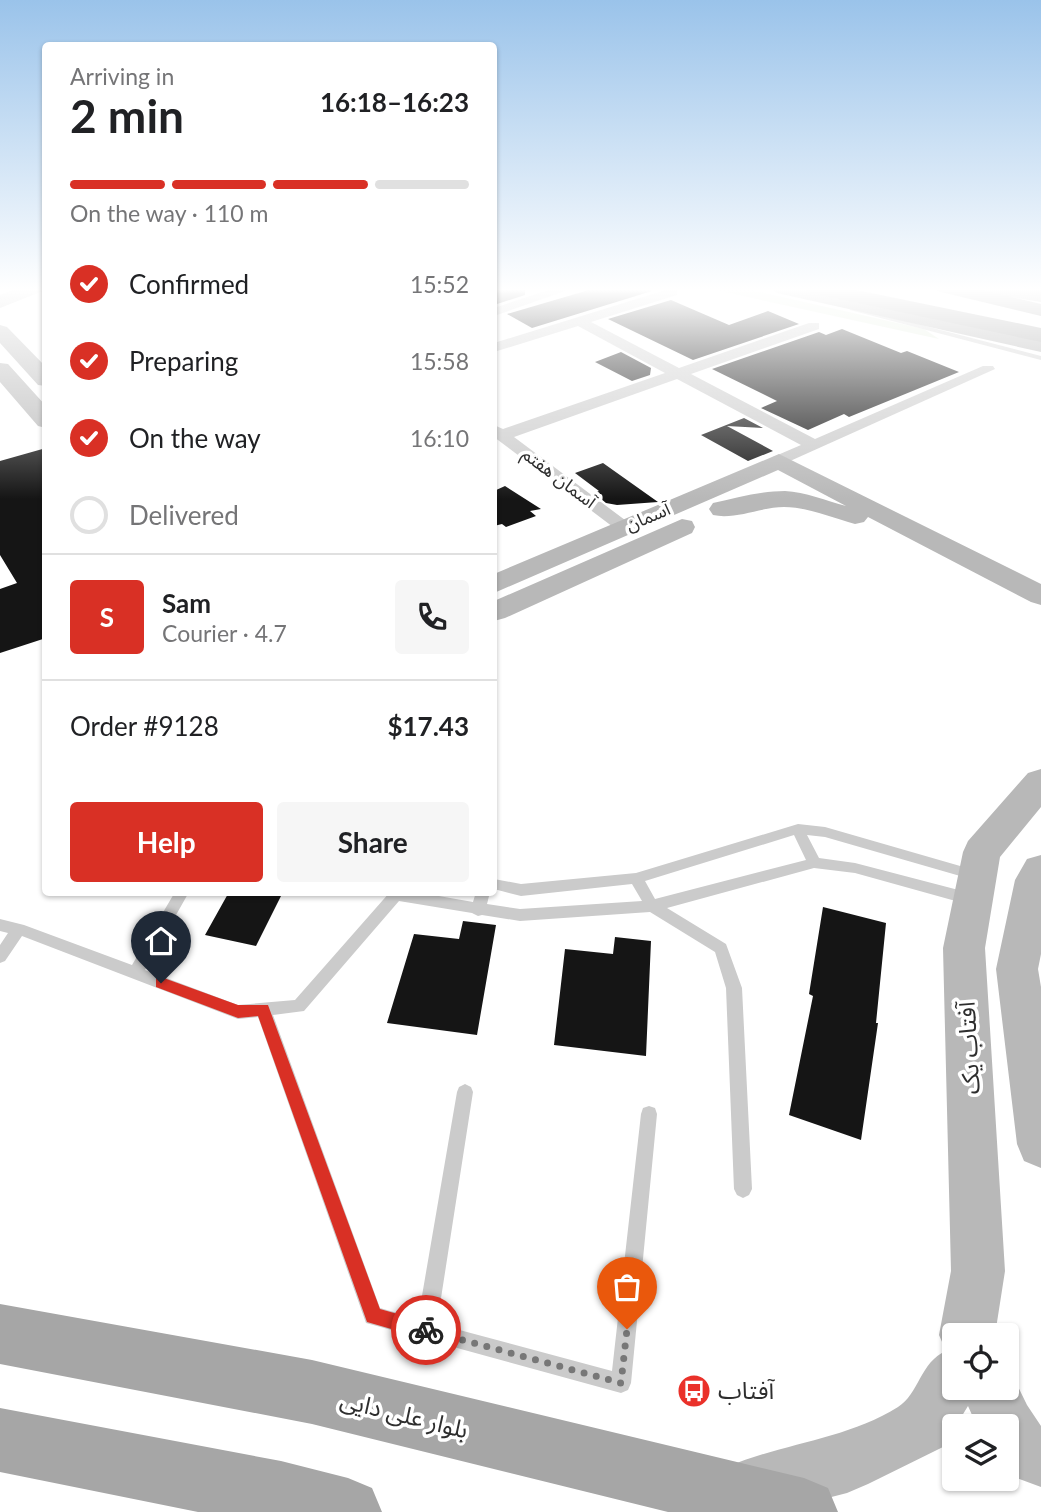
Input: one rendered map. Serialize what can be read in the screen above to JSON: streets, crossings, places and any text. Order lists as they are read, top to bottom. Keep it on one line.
{"streets":{"main road":["بلوار علی دایی"],"street":["آسمان هفتم","آسمان","آفتاب یک"]},"crossings":[["آسمان هفتم","آسمان"]],"places":{"bus stop":["آفتاب"]},"page":{"heading":["2 min","Arriving in","16:18–16:23"],"panel":["Sam","Courier · 4.7","Order #9128","$17.43"],"bar":"On the way · 110 m","list":[["Confirmed","15:52"],["Preparing","15:58"],["On the way","16:10"],"Delivered"],"round":"S","buttons":["Help","Share"]}}
